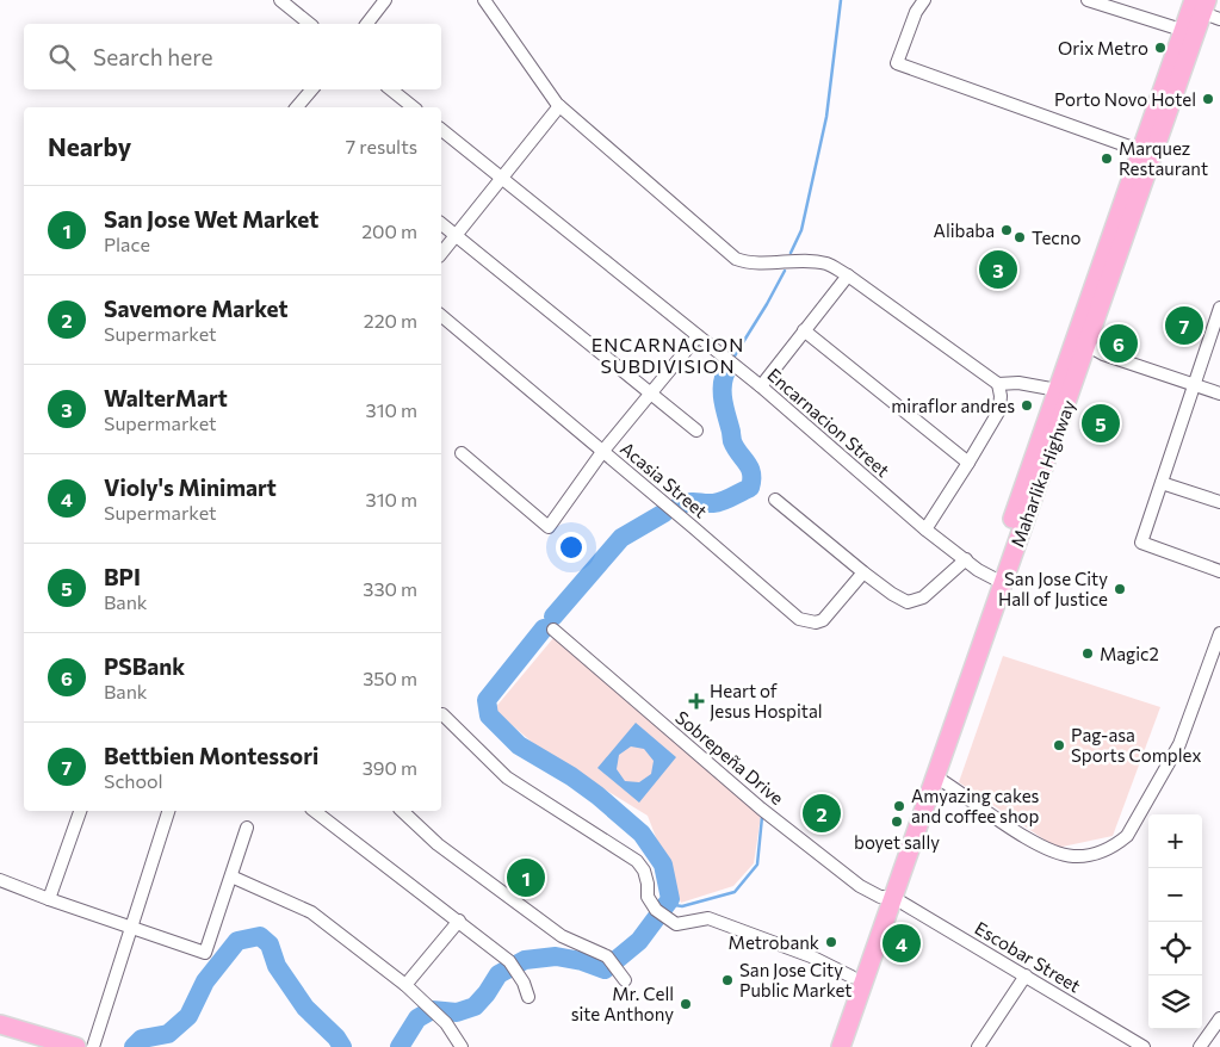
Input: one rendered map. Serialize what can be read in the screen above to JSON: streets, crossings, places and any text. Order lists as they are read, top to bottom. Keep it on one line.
{"streets":{"highway":["Maharlika Highway"],"street":["Encarnacion Street","Acasia Street","Sobrepeña Drive","Escobar Street"]},"crossings":[["Encarnacion Street","Maharlika Highway"],["Maharlika Highway","Sobrepeña Drive"],["Maharlika Highway","Escobar Street"],["Sobrepeña Drive","Escobar Street"]],"districts":["ENCARNACION SUBDIVISION"],"places":{"other":["Orix Metro","Porto Novo Hotel","Marquez Restaurant","Alibaba","Tecno","miraflor andres","San Jose City Hall of Justice","Magic2","Pag-asa Sports Complex","Amyazing cakes and coffee shop","boyet sally","Metrobank","San Jose City Public Market","Mr. Cell site Anthony"],"health":["Heart of Jesus Hospital"]},"page":{"search":"Search here","heading":["Nearby","7 results"],"list":[{"mark":"1","name":"San Jose Wet Market","note":"Place","value":"200 m"},{"mark":"2","name":"Savemore Market","note":"Supermarket","value":"220 m"},{"mark":"3","name":"WalterMart","note":"Supermarket","value":"310 m"},{"mark":"4","name":"Violy's Minimart","note":"Supermarket","value":"310 m"},{"mark":"5","name":"BPI","note":"Bank","value":"330 m"},{"mark":"6","name":"PSBank","note":"Bank","value":"350 m"},{"mark":"7","name":"Bettbien Montessori","note":"School","value":"390 m"}],"pins":["3","7","6","5","2","1","4"],"map_buttons":["+","−"]}}
